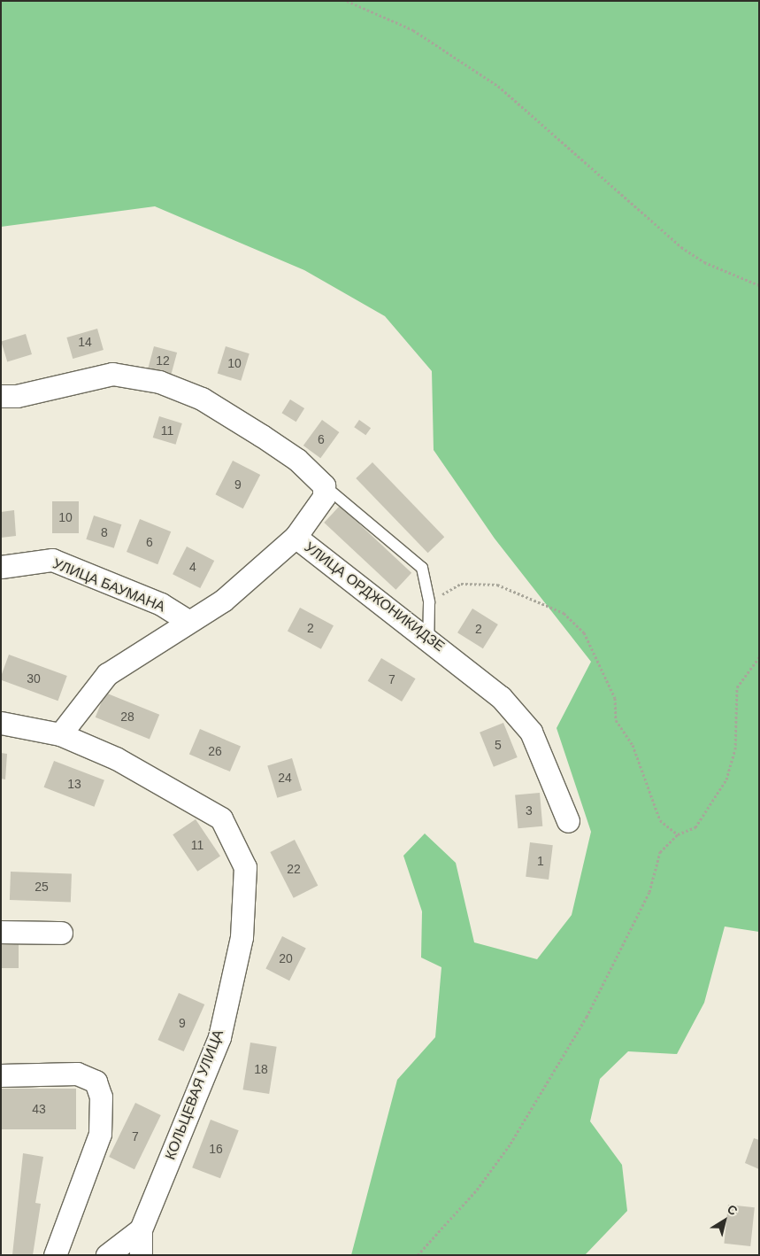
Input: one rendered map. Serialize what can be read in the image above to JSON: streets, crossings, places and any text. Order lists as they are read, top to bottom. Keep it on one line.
{"streets":{"street":["УЛИЦА БАУМАНА","УЛИЦА ОРДЖОНИКИДЗЕ","КОЛЬЦЕВАЯ УЛИЦА"]},"house_numbers":["14","12","10","11","6","9","10","8","6","4","2","2","30","7","28","5","26","24","13","3","11","1","22","25","20","9","18","43","7","16"],"north":"top right"}
